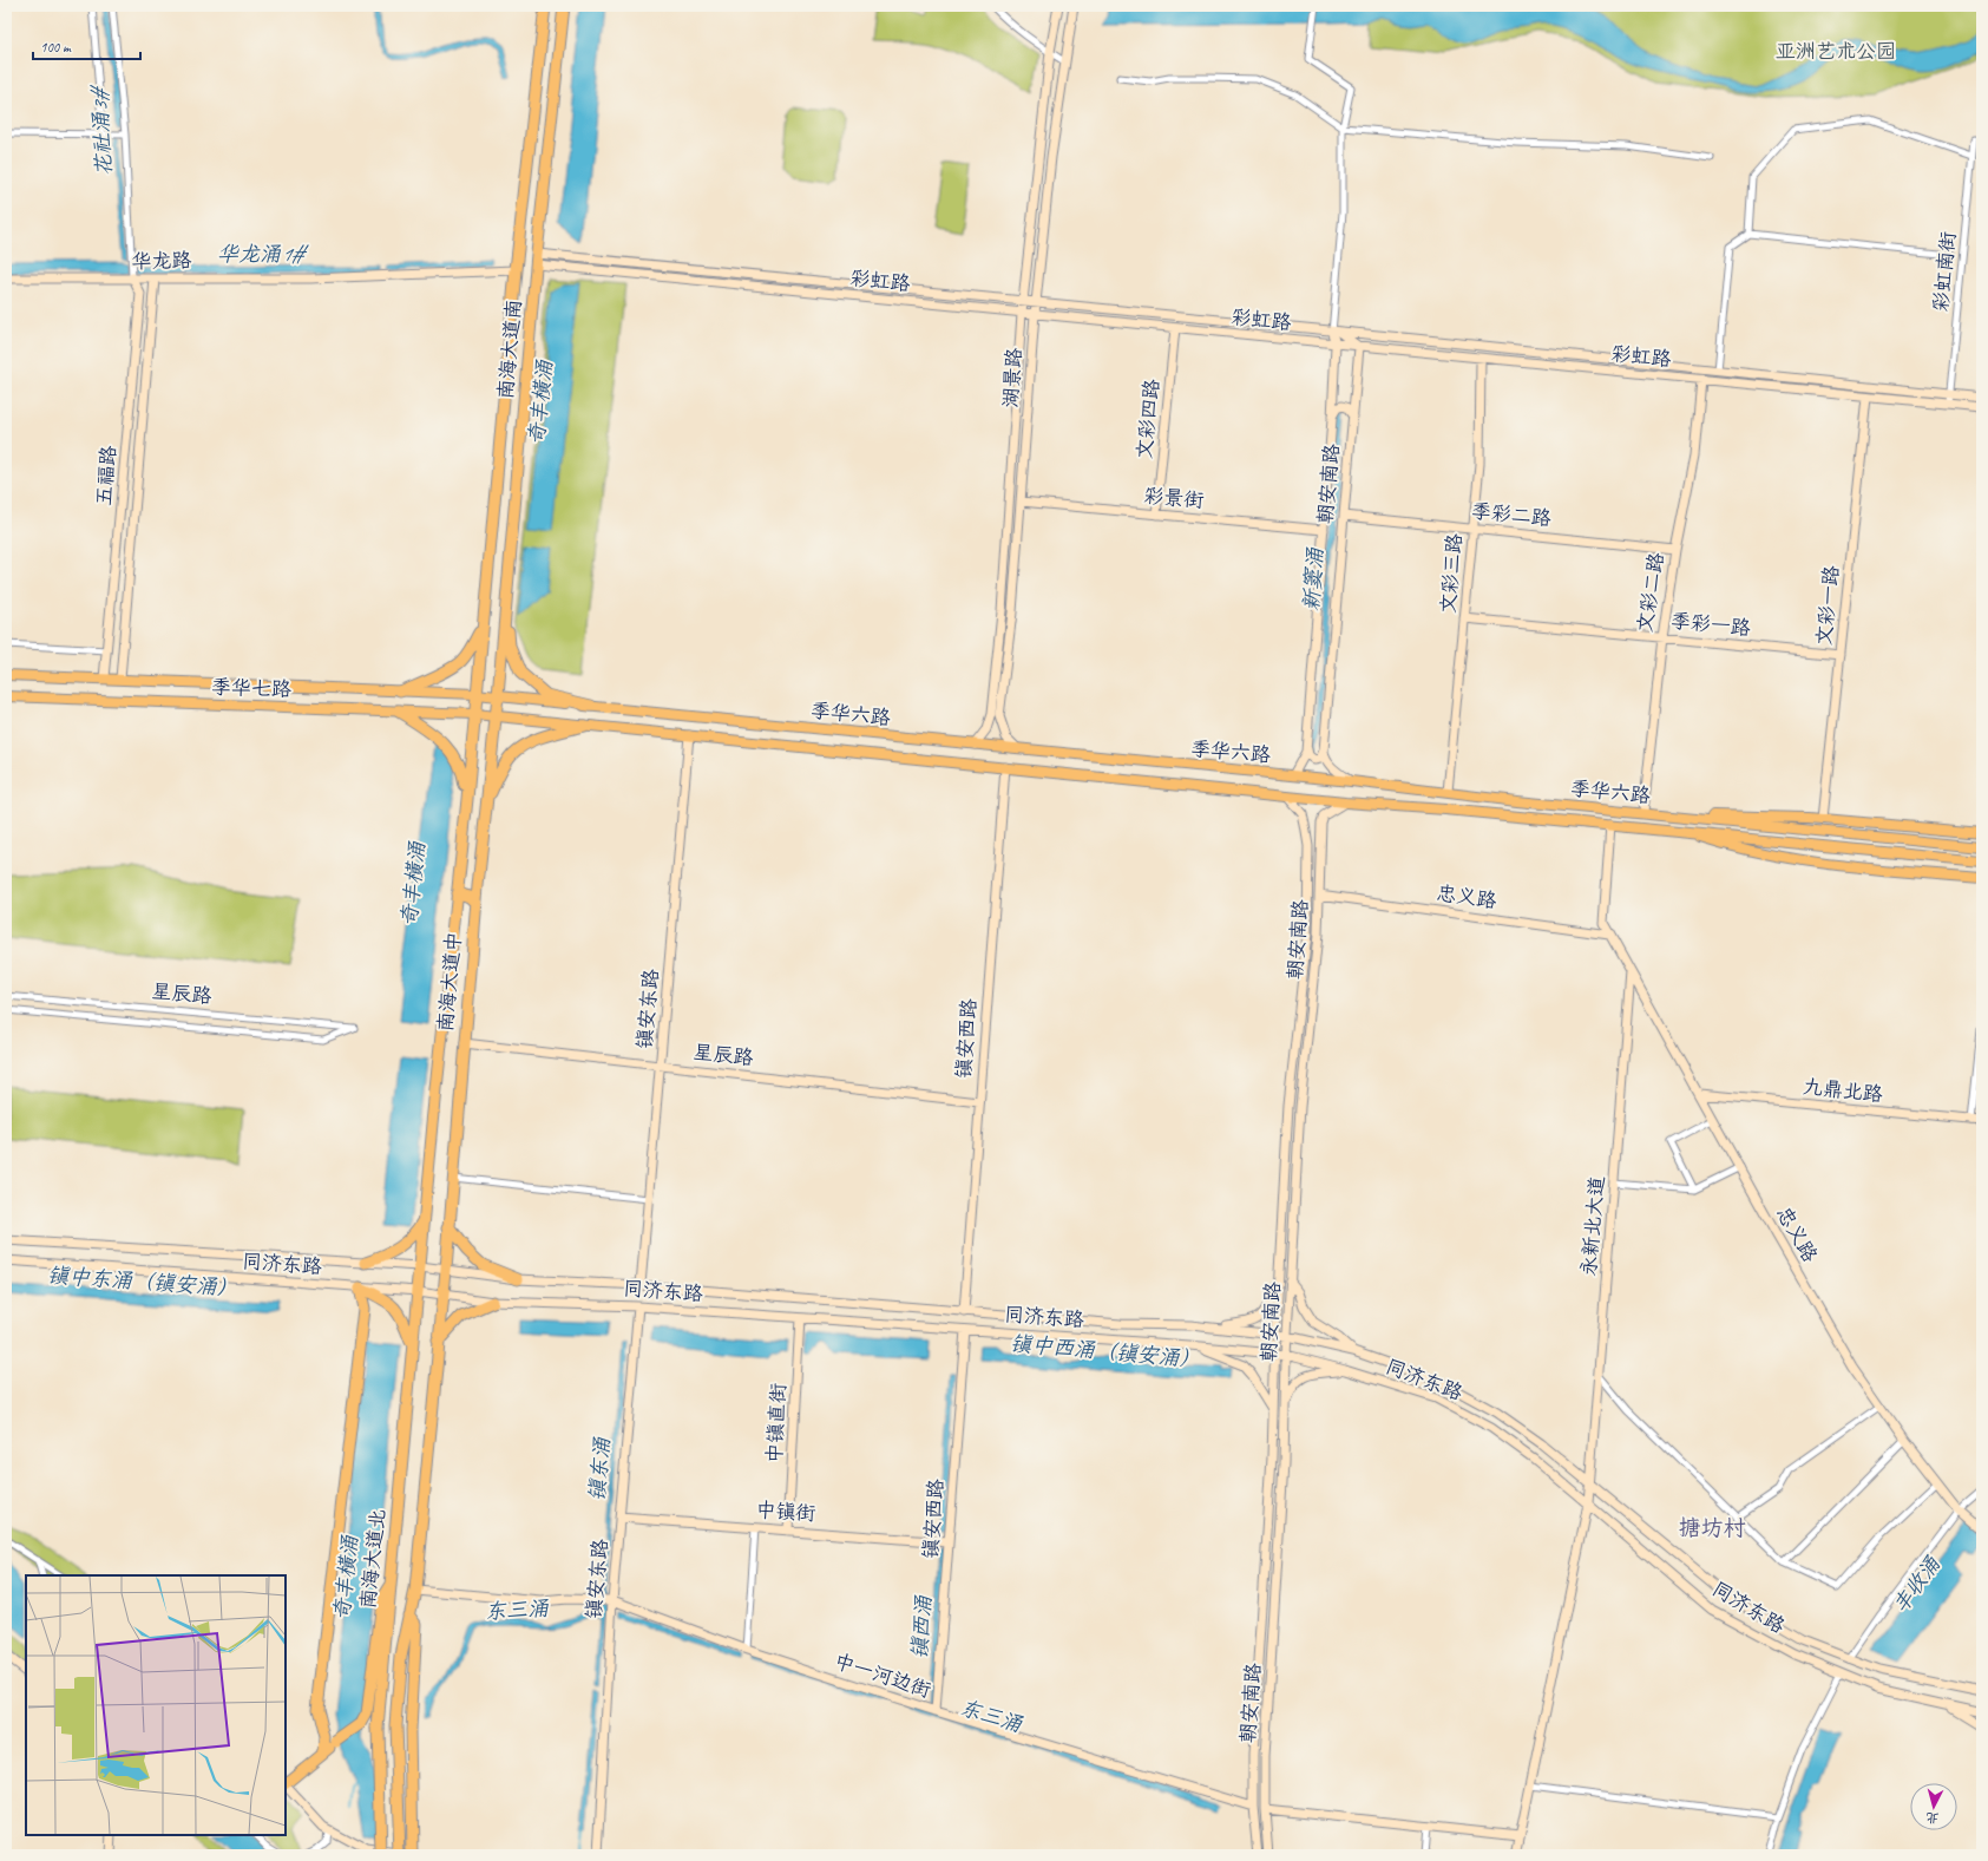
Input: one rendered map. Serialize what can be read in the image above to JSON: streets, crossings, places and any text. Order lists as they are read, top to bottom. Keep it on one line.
{"streets":{"highway":["南海大道南","南海大道中","南海大道北"],"main road":["季华七路","季华六路"],"street":["华龙路","彩虹南街","彩虹路","湖景路","文彩四路","五福路","朝安南路","彩景街","季彩二路","文彩三路","文彩二路","文彩一路","季彩一路","忠义路","星辰路","镇安东路","镇安西路","九鼎北路","永新北大道","同济东路","中镇直街","中镇街","中一河边街"]},"crossings":[["华龙路","南海大道南"],["华龙路","五福路"],["彩虹南街","彩虹路"],["彩虹路","南海大道南"],["彩虹路","湖景路"],["彩虹路","文彩四路"],["彩虹路","朝安南路"],["彩虹路","文彩三路"],["彩虹路","文彩二路"],["彩虹路","文彩一路"],["南海大道南","季华七路"],["南海大道南","季华六路"],["南海大道南","南海大道中"],["湖景路","彩景街"],["湖景路","季华六路"],["文彩四路","彩景街"],["五福路","季华七路"],["朝安南路","彩景街"],["朝安南路","季彩二路"],["朝安南路","季华六路"],["朝安南路","忠义路"],["朝安南路","同济东路"],["朝安南路","中一河边街"],["季彩二路","文彩三路"],["季彩二路","文彩二路"],["文彩三路","季彩一路"],["文彩三路","季华六路"],["文彩二路","季彩一路"],["文彩二路","季华六路"],["文彩一路","季彩一路"],["季华七路","季华六路"],["季华七路","南海大道中"],["季华六路","忠义路"],["季华六路","南海大道中"],["季华六路","镇安东路"],["季华六路","镇安西路"],["忠义路","九鼎北路"],["忠义路","永新北大道"],["南海大道中","星辰路"],["南海大道中","同济东路"],["南海大道中","南海大道北"],["星辰路","镇安东路"],["星辰路","镇安西路"],["镇安东路","同济东路"],["镇安东路","中镇街"],["镇安东路","中一河边街"],["镇安西路","同济东路"],["镇安西路","中镇街"],["镇安西路","中一河边街"],["永新北大道","同济东路"],["同济东路","中镇直街"],["同济东路","南海大道北"],["中镇直街","中镇街"]],"districts":["搪坊村"],"water":["花社涌3#","华龙涌1#","奇丰横涌","新窦涌","镇中东涌（镇安涌）","镇中西涌（镇安涌）","镇东涌","丰收涌","东三涌","镇西涌"],"parks":["亚洲艺术公园"],"scale_bar":"100 m","north":"bottom"}
